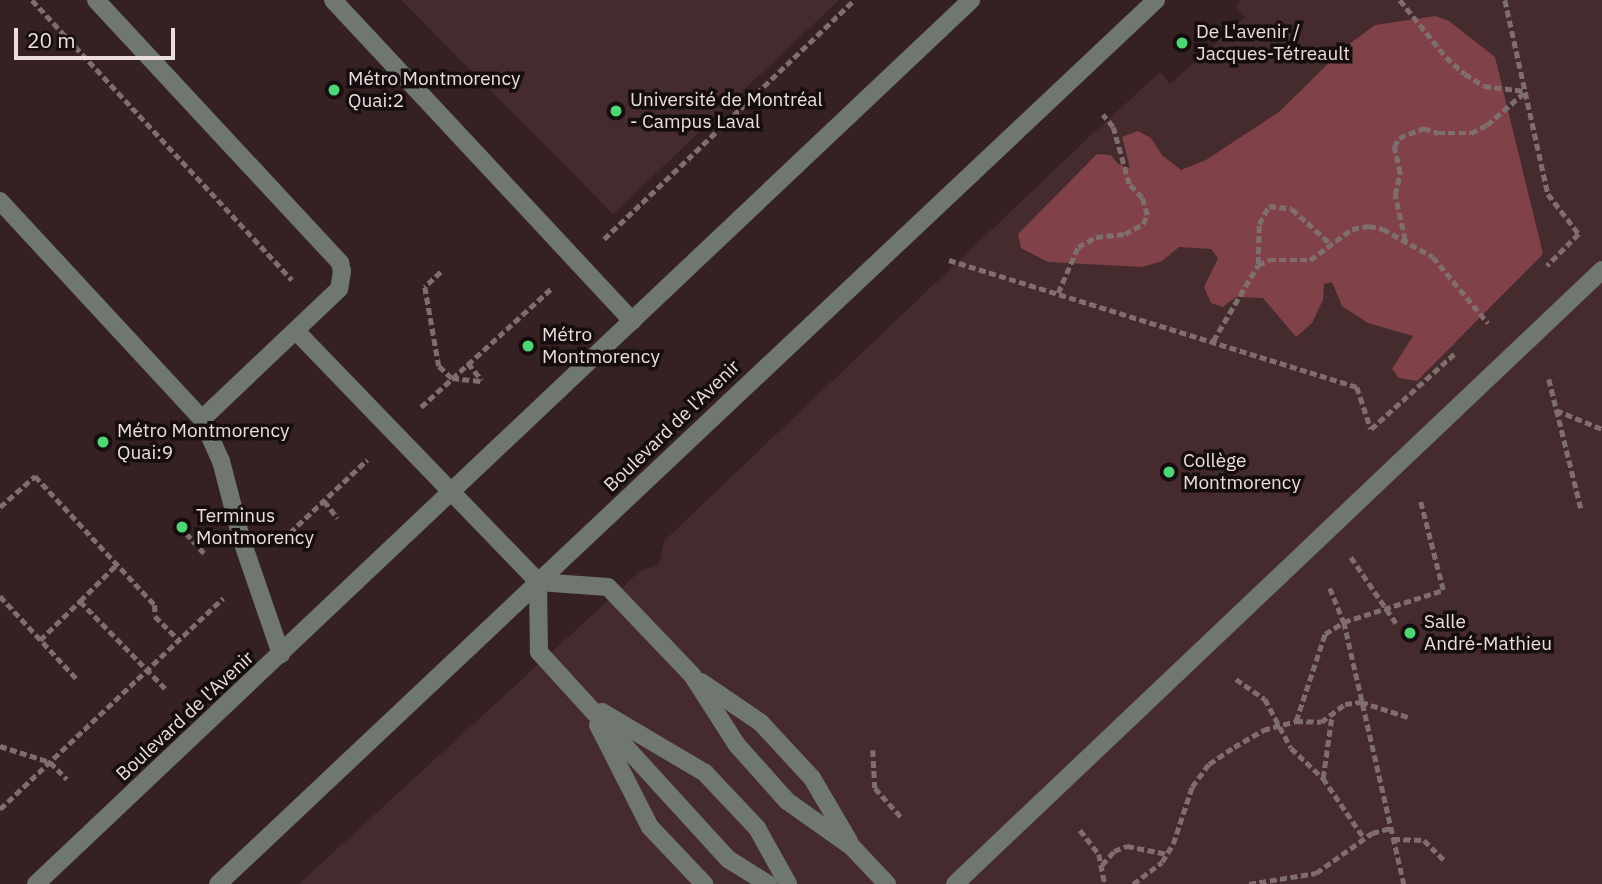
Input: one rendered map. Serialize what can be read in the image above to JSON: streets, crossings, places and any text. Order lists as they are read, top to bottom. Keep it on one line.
{"streets":{"street":["Boulevard de l'Avenir"]},"places":["De L'avenir / Jacques-Tétreault","Métro Montmorency Quai:2","Université de Montréal - Campus Laval","Métro Montmorency","Métro Montmorency Quai:9","Collège Montmorency","Terminus Montmorency","Salle André-Mathieu"],"scale_bar":"20 m"}
